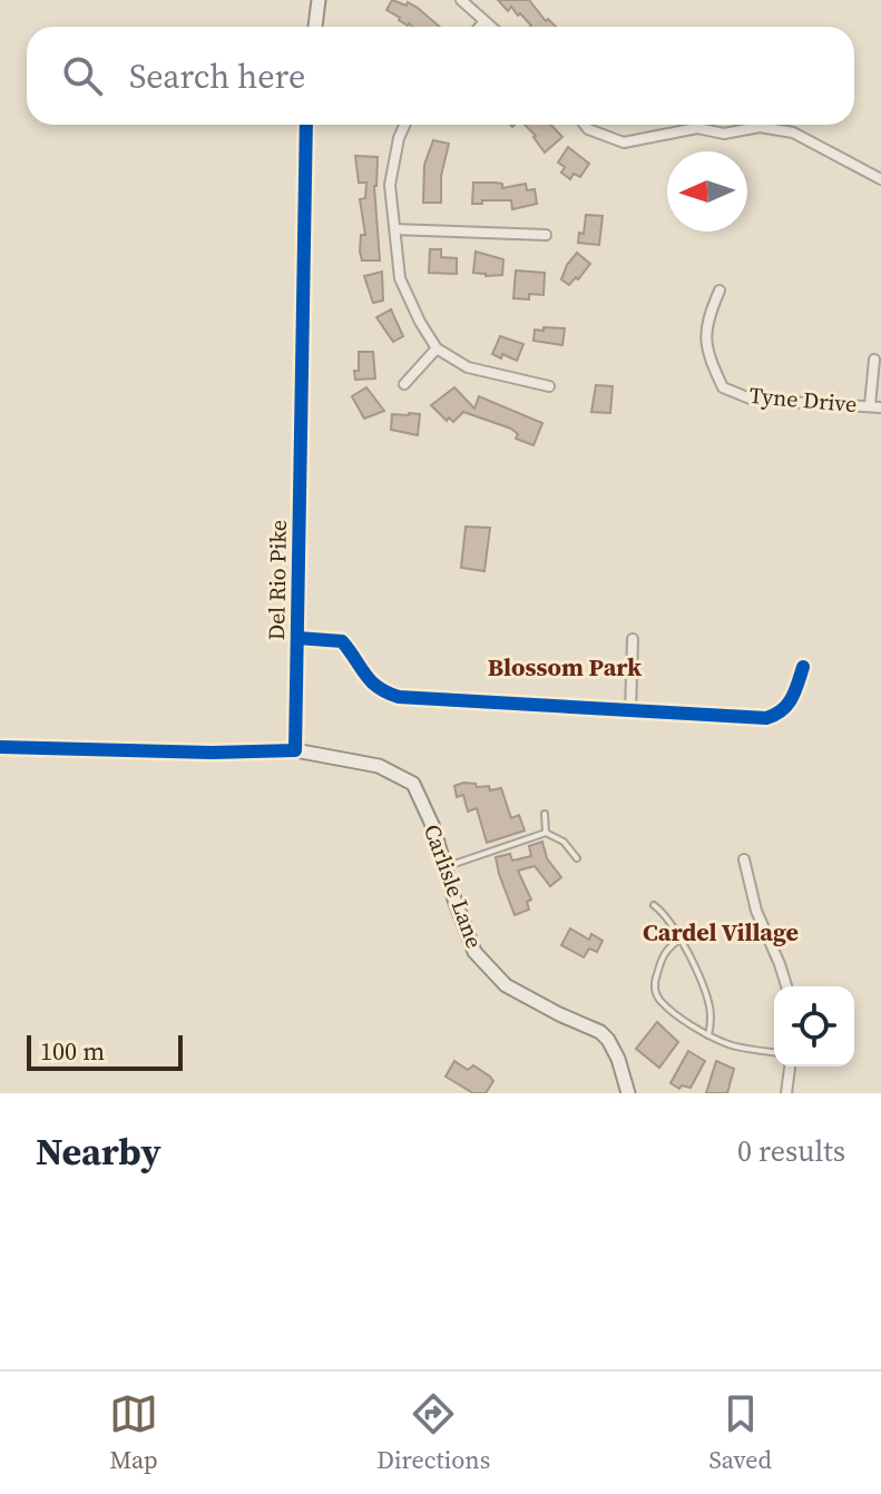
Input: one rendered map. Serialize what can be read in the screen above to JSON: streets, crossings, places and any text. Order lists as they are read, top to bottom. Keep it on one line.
{"streets":{"street":["Tyne Drive","Del Rio Pike","Carlisle Lane"]},"crossings":[["Del Rio Pike","Carlisle Lane"]],"districts":["Blossom Park","Cardel Village"],"scale_bar":"100 m","north":"left","page":{"search":"Search here","scale":"100 m","heading":["Nearby","0 results"],"nav":["Map","Directions","Saved"]}}
